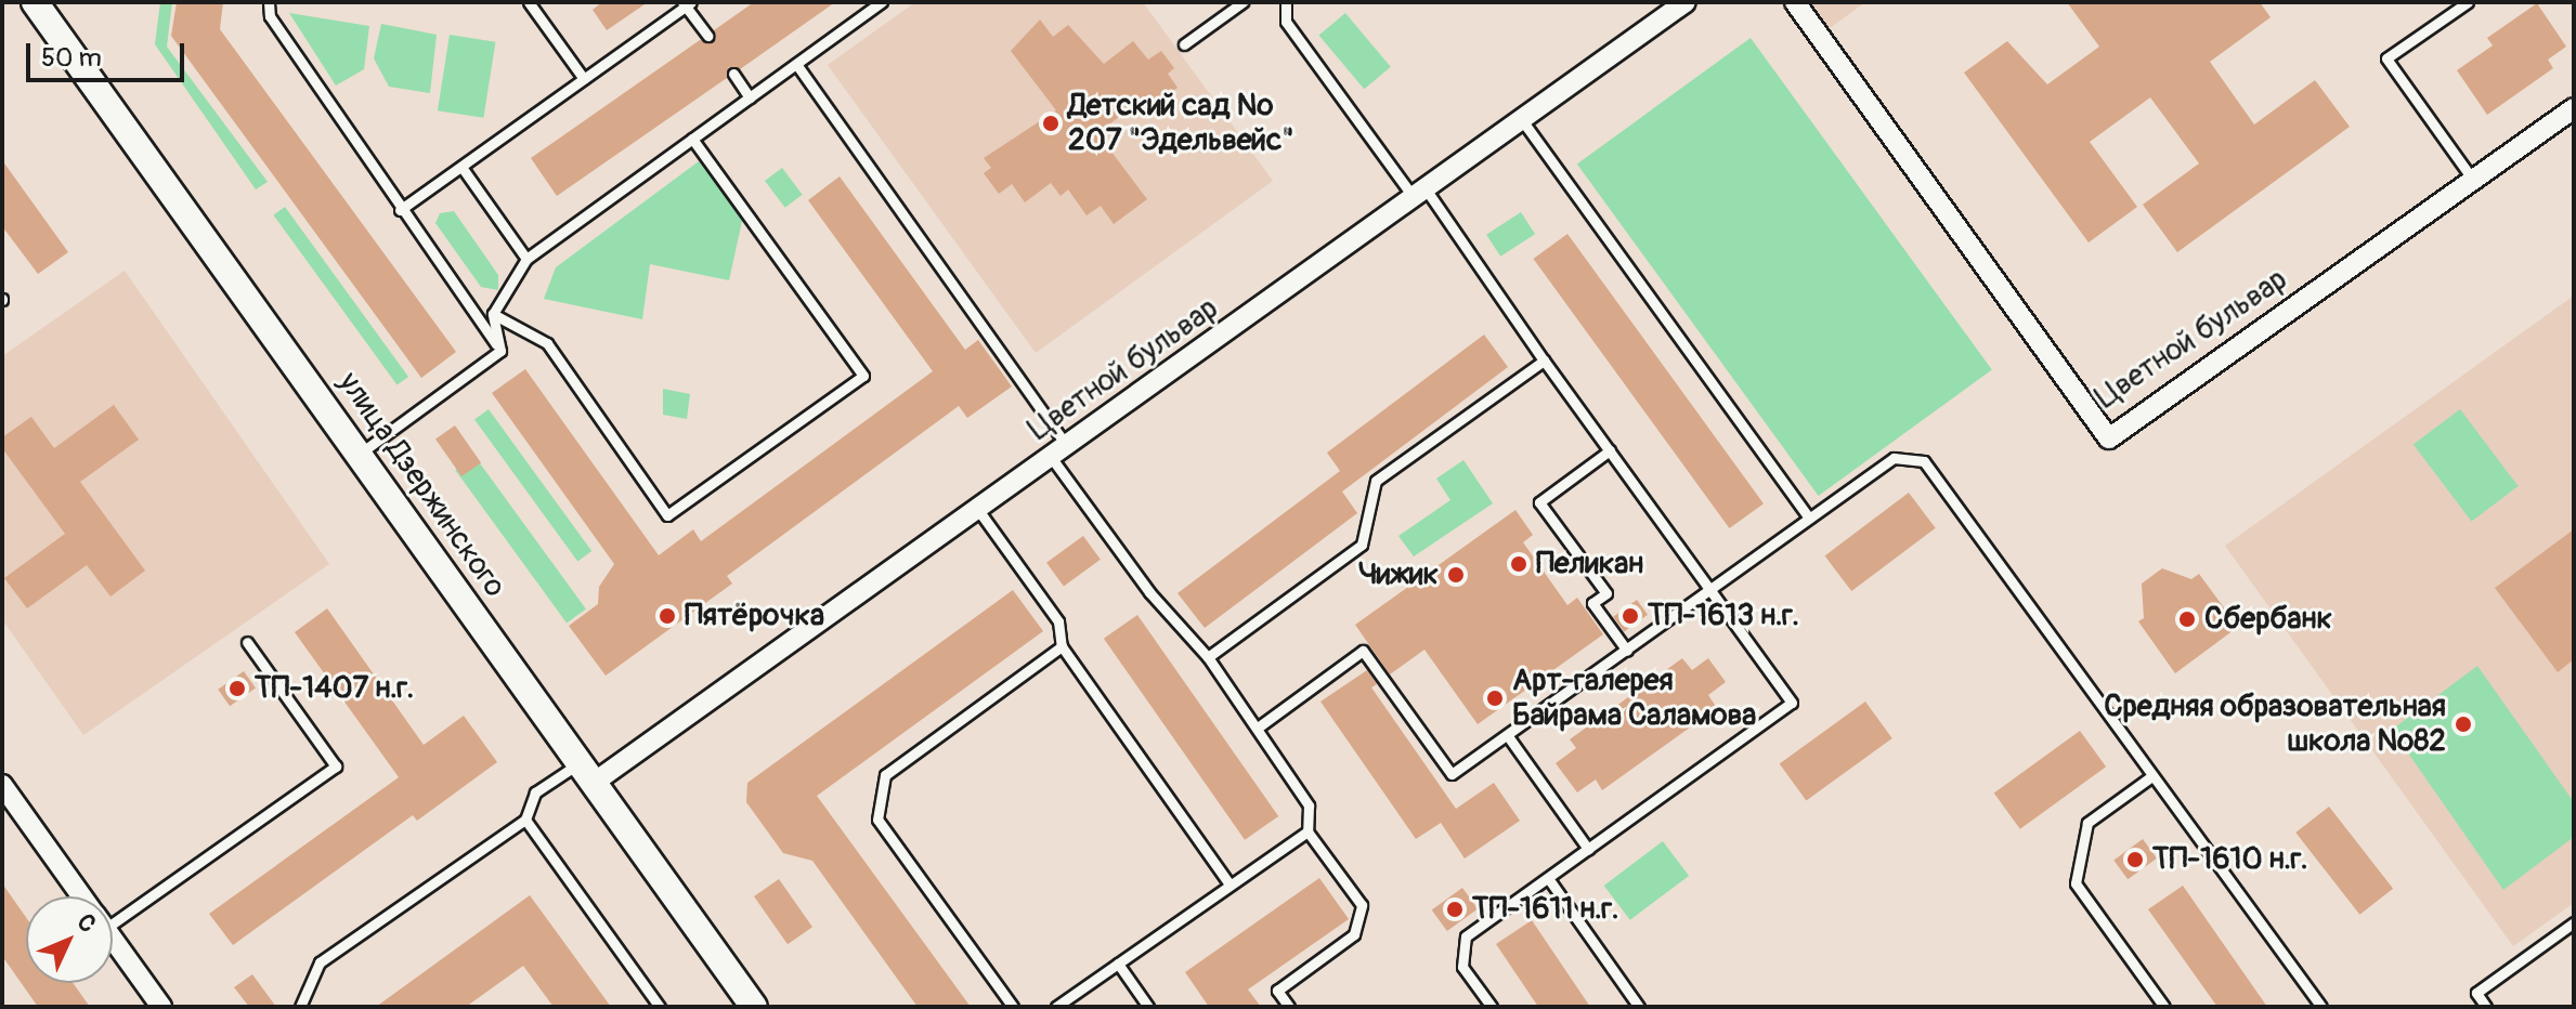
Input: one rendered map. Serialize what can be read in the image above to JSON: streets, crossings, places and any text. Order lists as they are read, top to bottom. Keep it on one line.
{"streets":{"main road":["улица Дзержинского"],"street":["Цветной бульвар"]},"crossings":[["Цветной бульвар","улица Дзержинского"]],"places":["Детский сад № 207 \"Эдельвейс\"","Пеликан","Чижик","Пятёрочка","ТП-1613 н.г.","Сбербанк","ТП-1407 н.г.","Арт-галерея Байрама Саламова","Средняя образовательная школа №82","ТП-1610 н.г.","ТП-1611 н.г."],"scale_bar":"50 m","north":"top right"}
